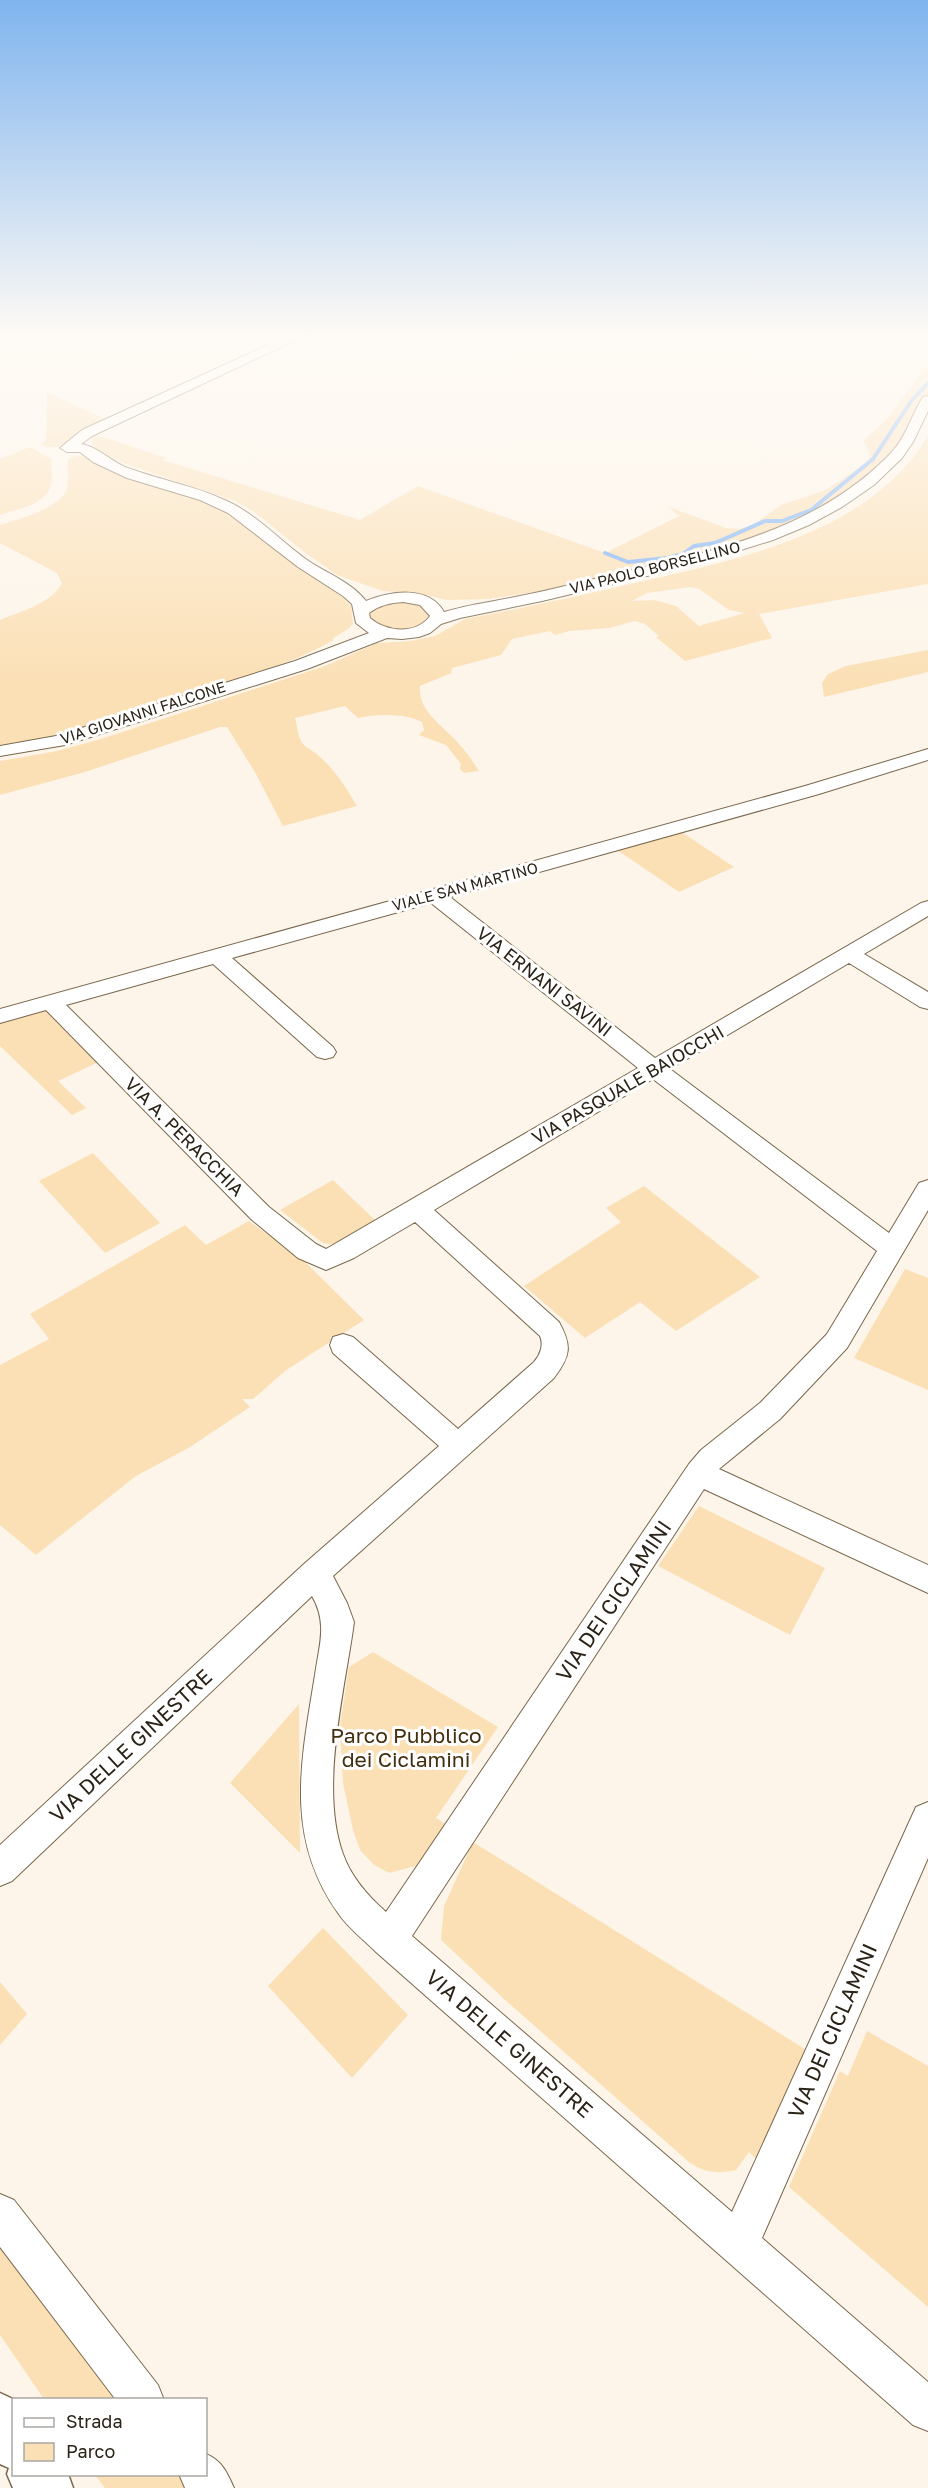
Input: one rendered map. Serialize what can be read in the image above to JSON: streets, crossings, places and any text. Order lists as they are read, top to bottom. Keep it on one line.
{"streets":{"street":["VIA PAOLO BORSELLINO","VIA GIOVANNI FALCONE","VIALE SAN MARTINO","VIA ERNANI SAVINI","VIA PASQUALE BAIOCCHI","VIA A. PERACCHIA","VIA DEI CICLAMINI","VIA DELLE GINESTRE"]},"crossings":[["VIA PAOLO BORSELLINO","VIA GIOVANNI FALCONE"],["VIALE SAN MARTINO","VIA ERNANI SAVINI"],["VIALE SAN MARTINO","VIA A. PERACCHIA"],["VIA ERNANI SAVINI","VIA PASQUALE BAIOCCHI"],["VIA ERNANI SAVINI","VIA DEI CICLAMINI"],["VIA PASQUALE BAIOCCHI","VIA A. PERACCHIA"],["VIA PASQUALE BAIOCCHI","VIA DELLE GINESTRE"],["VIA DEI CICLAMINI","VIA DELLE GINESTRE"]],"parks":["Parco Pubblico dei Ciclamini"],"legend":["Strada","Parco"]}
